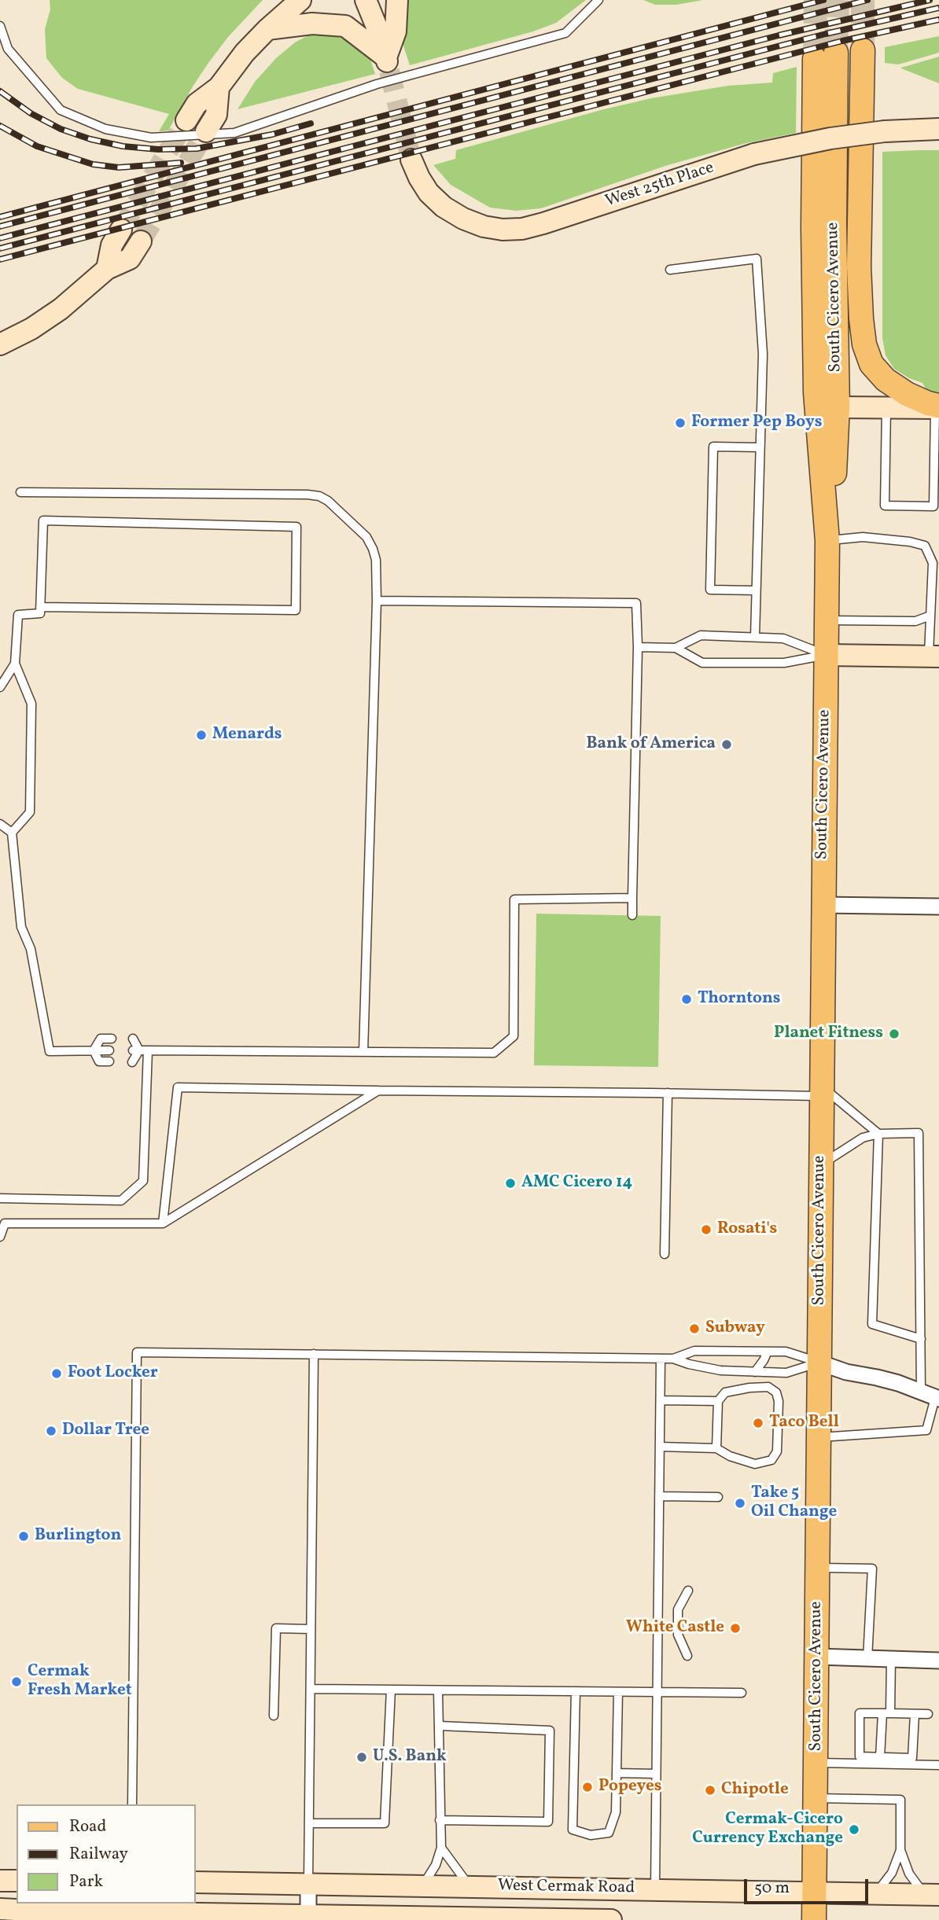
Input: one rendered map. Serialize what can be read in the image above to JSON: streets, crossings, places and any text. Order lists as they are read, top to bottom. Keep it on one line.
{"streets":{"main road":["West 25th Place","South Cicero Avenue","West Cermak Road"]},"crossings":[["South Cicero Avenue","West Cermak Road"]],"places":["Former Pep Boys","Menards","Bank of America","Thorntons","Planet Fitness","AMC Cicero 14","Rosati's","Subway","Foot Locker","Taco Bell","Dollar Tree","Take 5 Oil Change","Burlington","White Castle","Cermak Fresh Market","U.S. Bank","Popeyes","Chipotle","Cermak-Cicero Currency Exchange"],"legend":["Road","Railway","Park"],"scale_bar":"50 m"}
